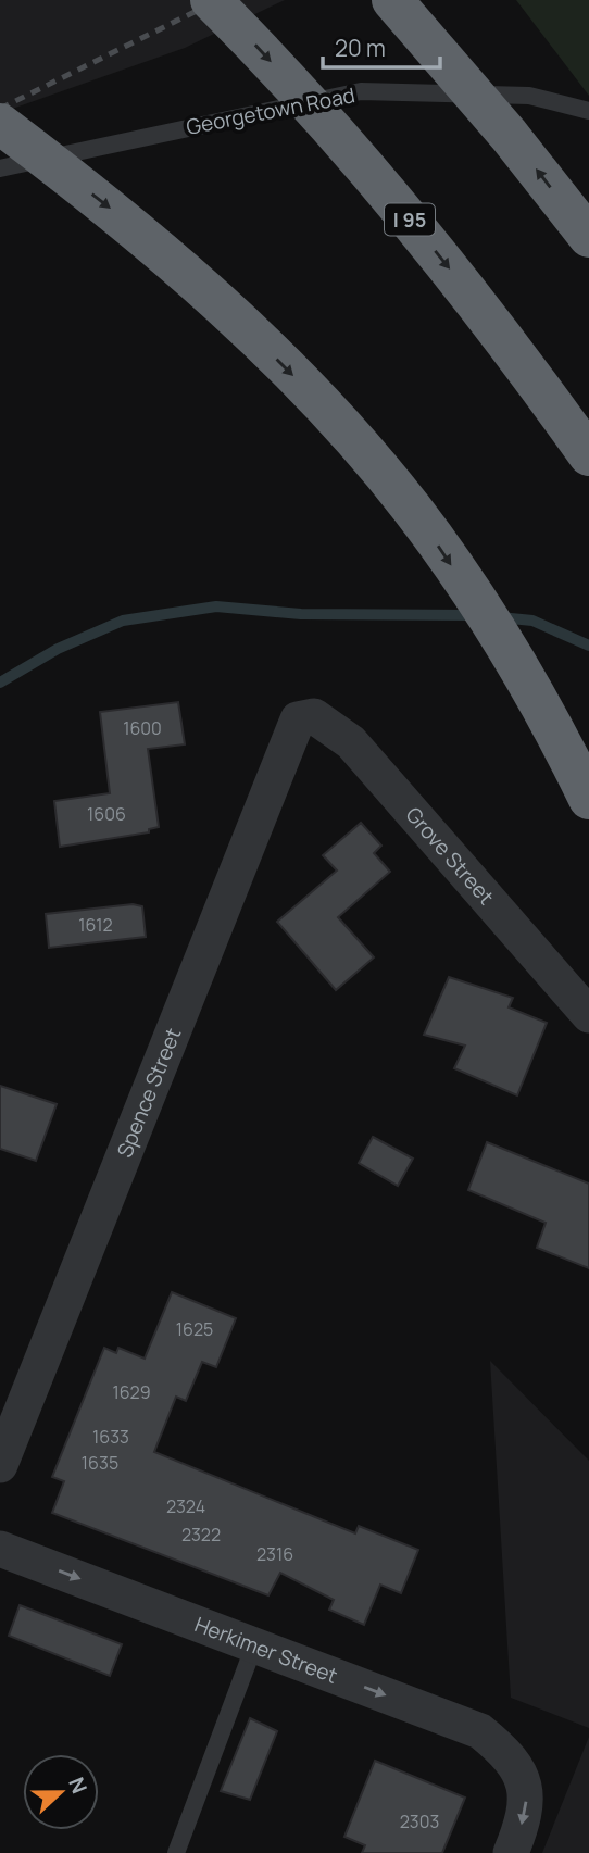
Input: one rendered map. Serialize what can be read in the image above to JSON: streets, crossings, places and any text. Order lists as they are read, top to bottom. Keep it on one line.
{"streets":{"highway":["I 95"],"street":["Grove Street","Spence Street","Herkimer Street"],"lane":["Georgetown Road"]},"crossings":[["Grove Street","Spence Street"]],"one_way":["Herkimer Street"],"house_numbers":["1600","1606","1612","1625","1629","1633","1635","2324","2322","2316","2303"],"scale_bar":"20 m","north":"right"}
